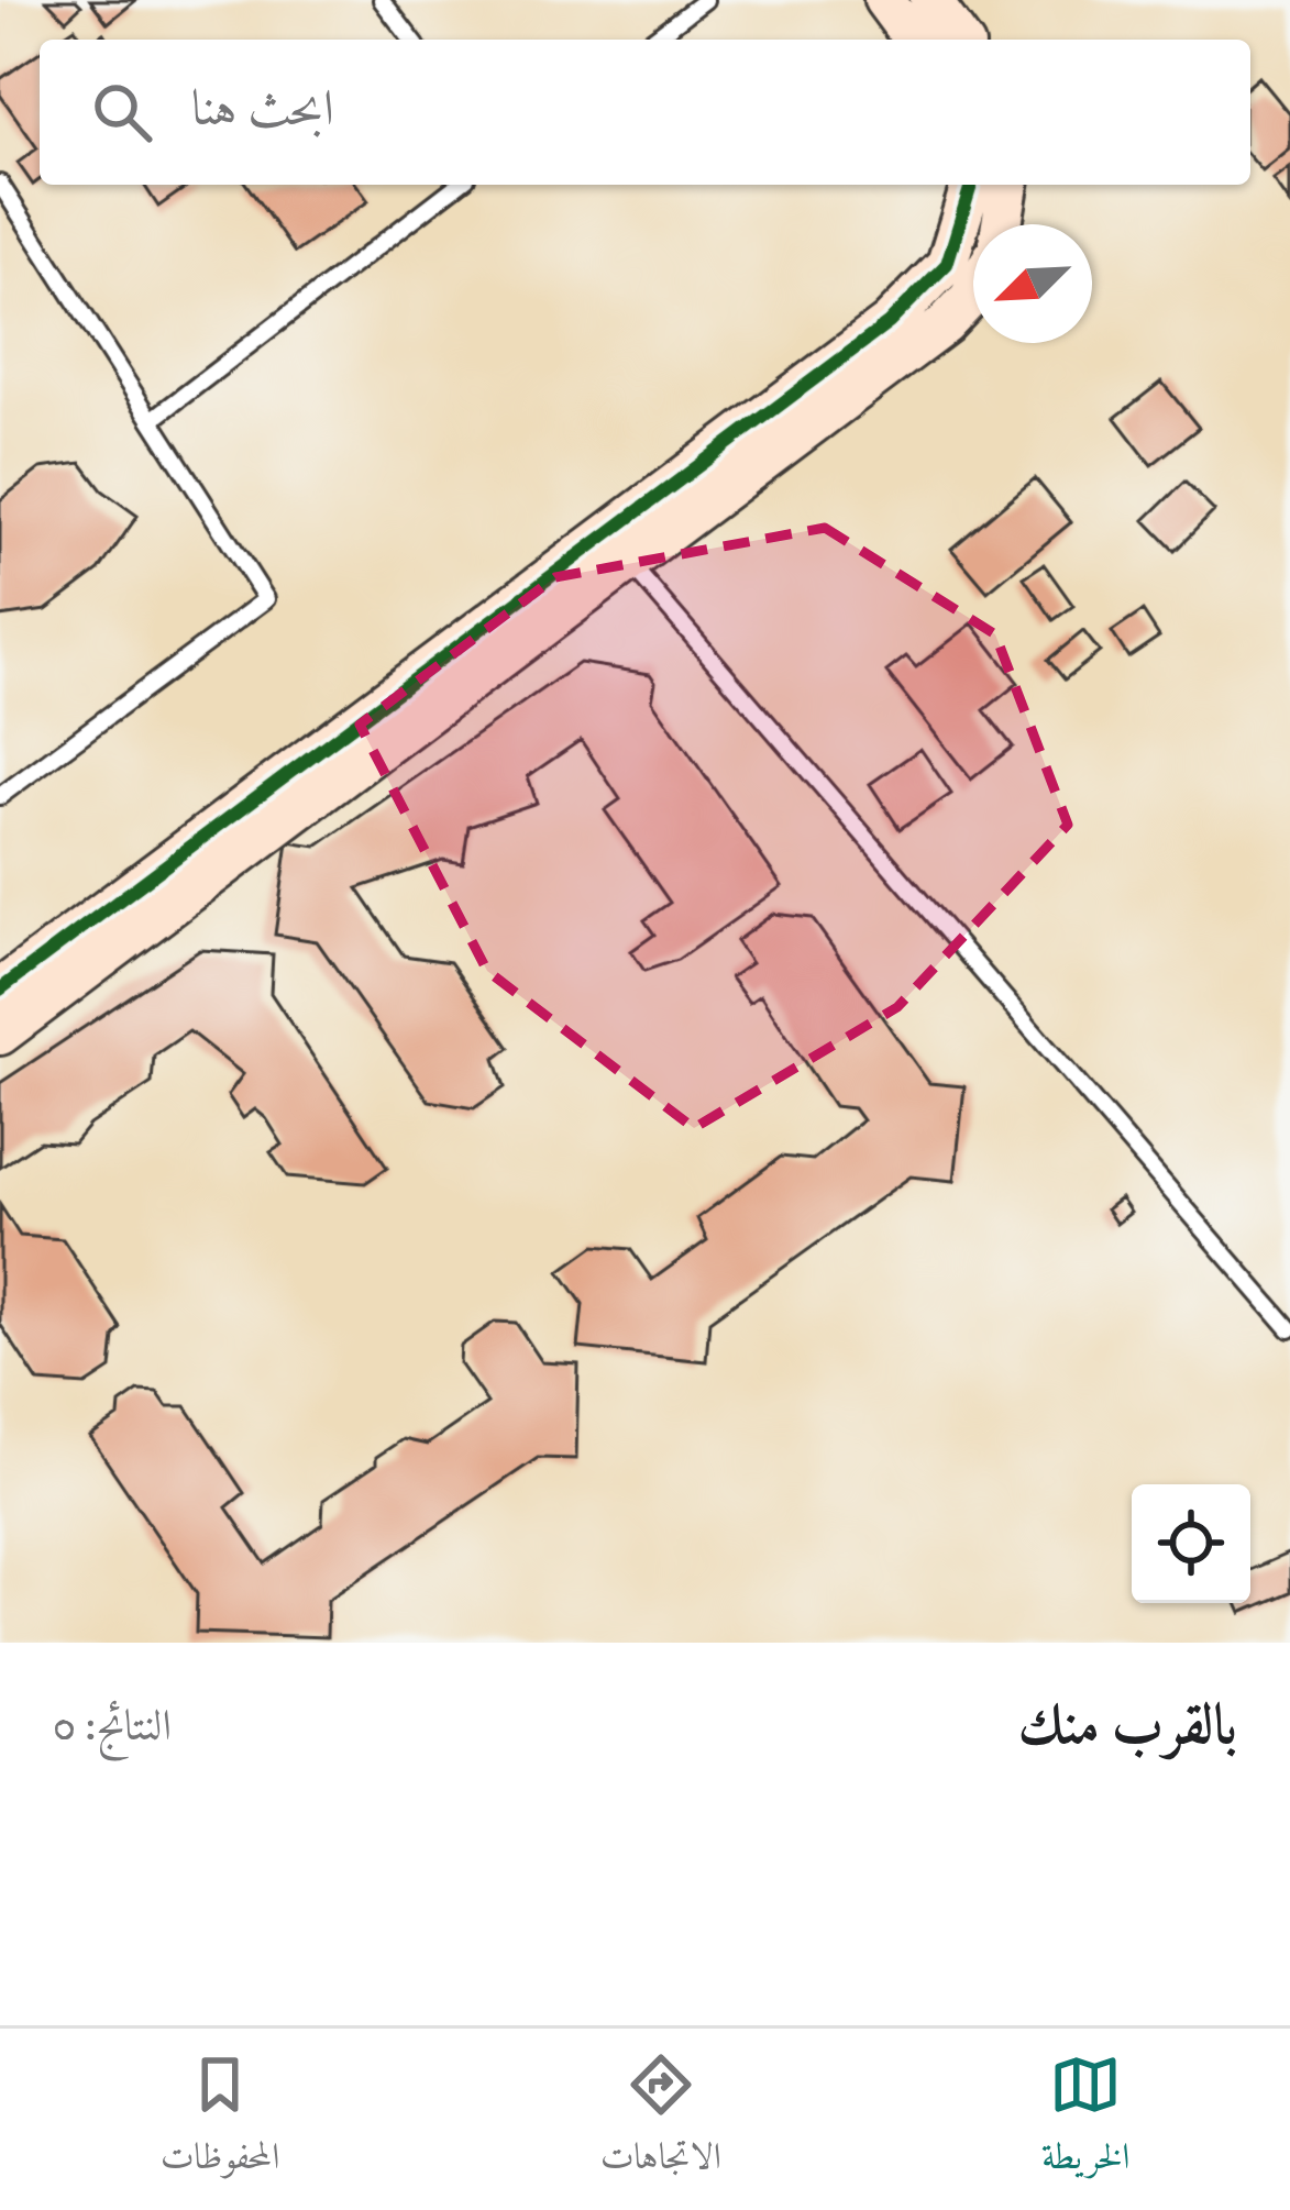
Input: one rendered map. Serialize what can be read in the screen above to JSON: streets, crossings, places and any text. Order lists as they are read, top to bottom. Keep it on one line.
{"north":"bottom left","page":{"search":"ابحث هنا","heading":["بالقرب منك","النتائج: 0"],"nav":["الخريطة","الاتجاهات","المحفوظات"]}}
